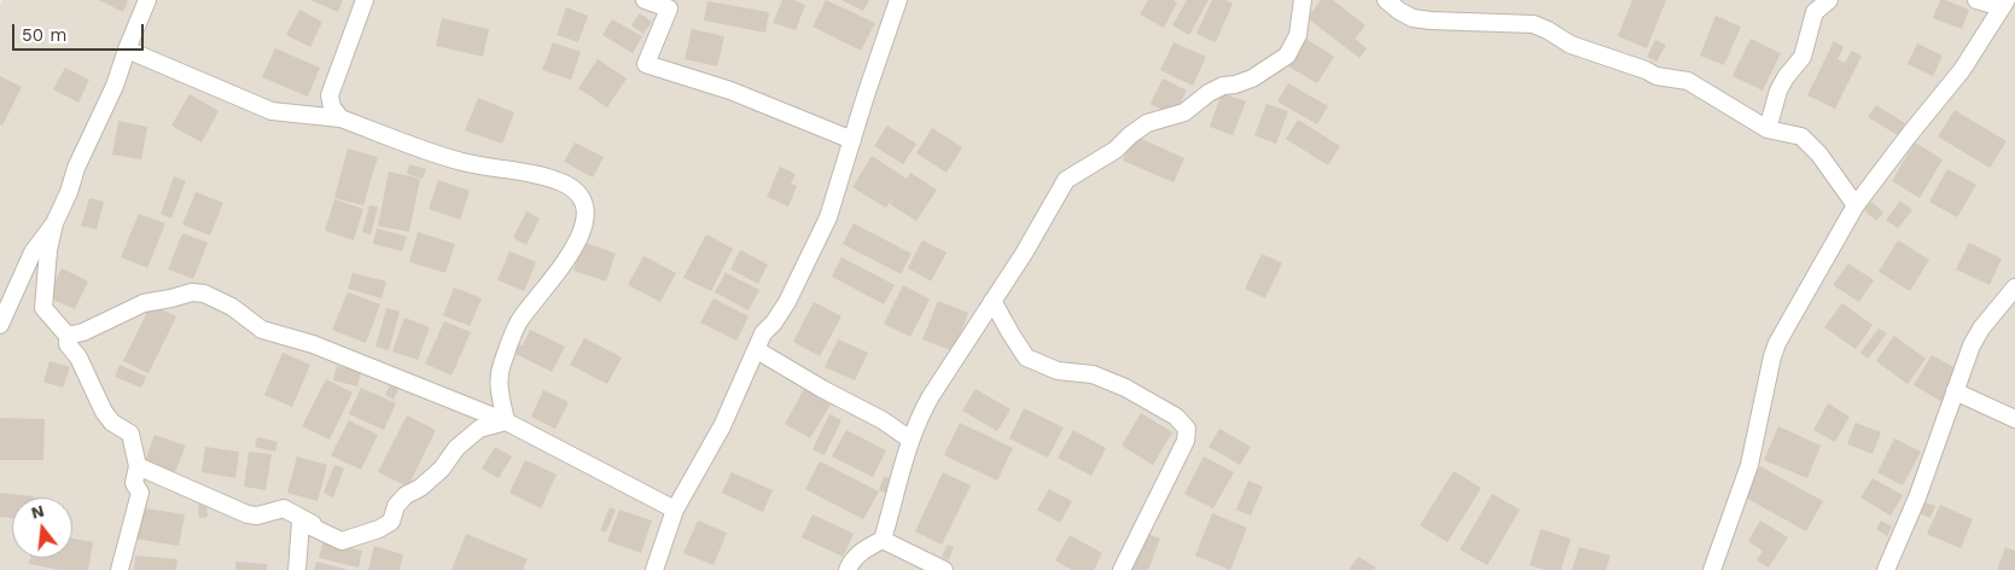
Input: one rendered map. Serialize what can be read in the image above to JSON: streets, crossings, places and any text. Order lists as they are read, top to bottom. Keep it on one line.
{"scale_bar":"50 m","north":"top"}
